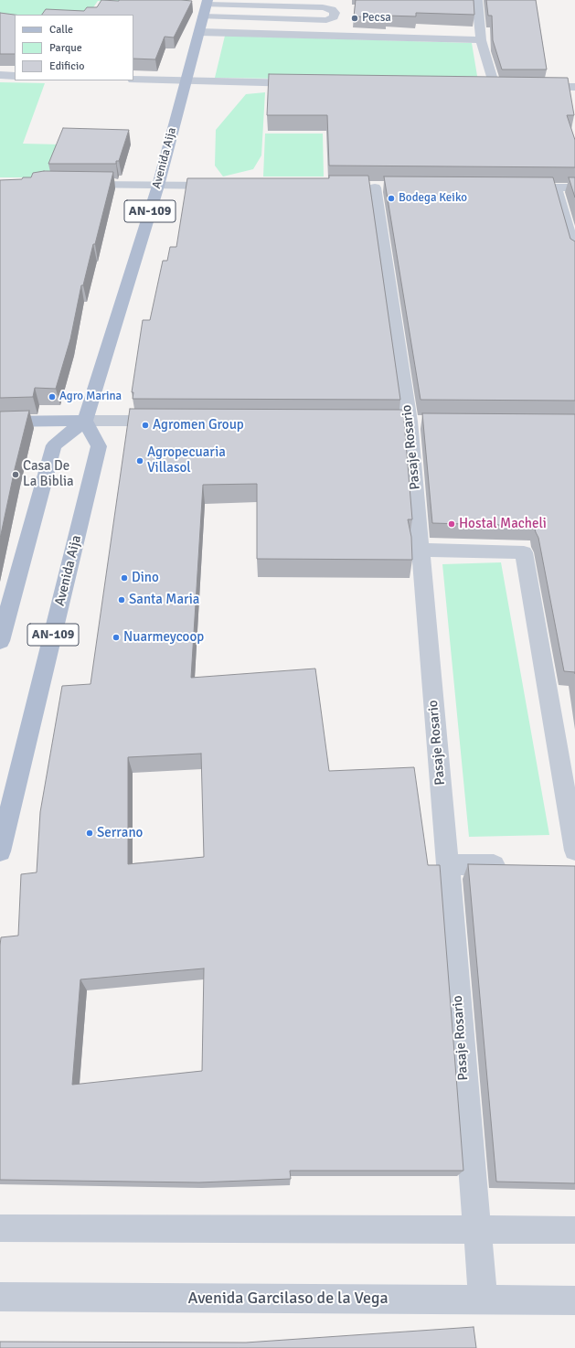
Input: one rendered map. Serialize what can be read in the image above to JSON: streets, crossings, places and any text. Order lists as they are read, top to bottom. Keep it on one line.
{"streets":{"main road":["Avenida Aija","AN-109"],"street":["Pasaje Rosario","Avenida Garcilaso de la Vega"]},"crossings":[["Pasaje Rosario","Avenida Garcilaso de la Vega"]],"places":["Pecsa","Bodega Keiko","Agro Marina","Agromen Group","Agropecuaria Villasol","Casa De La Biblia","Hostal Macheli","Dino","Santa Maria","Nuarmeycoop","Serrano"],"legend":["Calle","Parque","Edificio"]}
